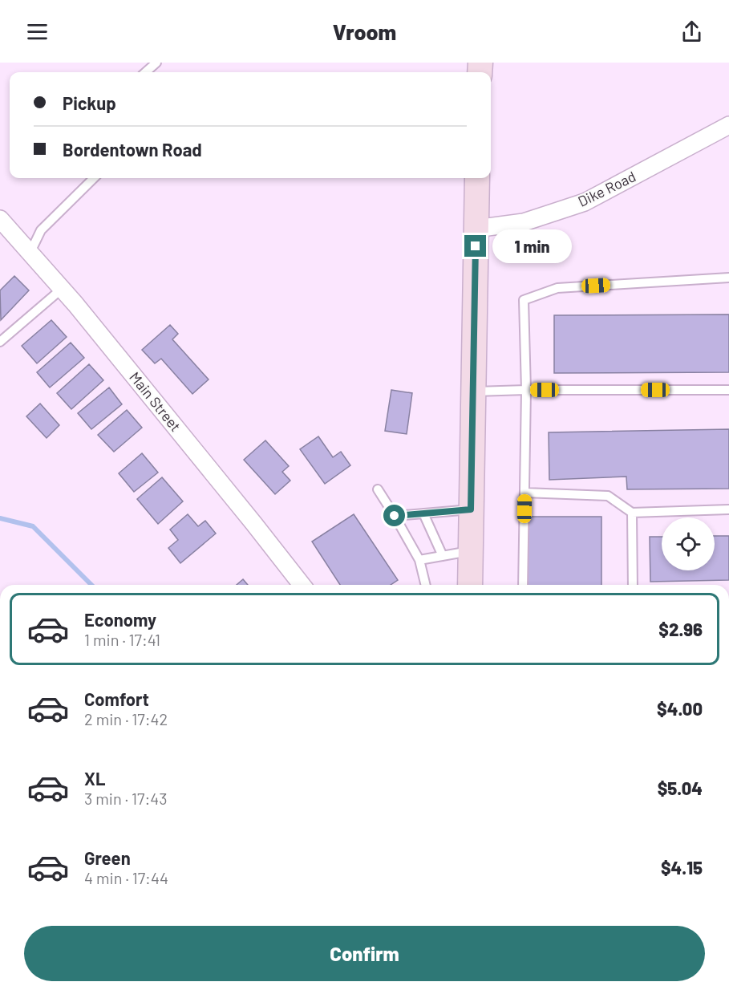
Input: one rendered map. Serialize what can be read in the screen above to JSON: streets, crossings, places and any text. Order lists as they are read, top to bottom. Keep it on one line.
{"streets":{"street":["Dike Road","Main Street"]},"page":{"header":"Vroom","banner":["Pickup","Bordentown Road"],"bubble":"1 min","list":[{"name":"Economy","note":"1 min · 17:41","value":"$2.96"},{"name":"Comfort","note":"2 min · 17:42","value":"$4.00"},{"name":"XL","note":"3 min · 17:43","value":"$5.04"},{"name":"Green","note":"4 min · 17:44","value":"$4.15"}],"buttons":"Confirm"}}
